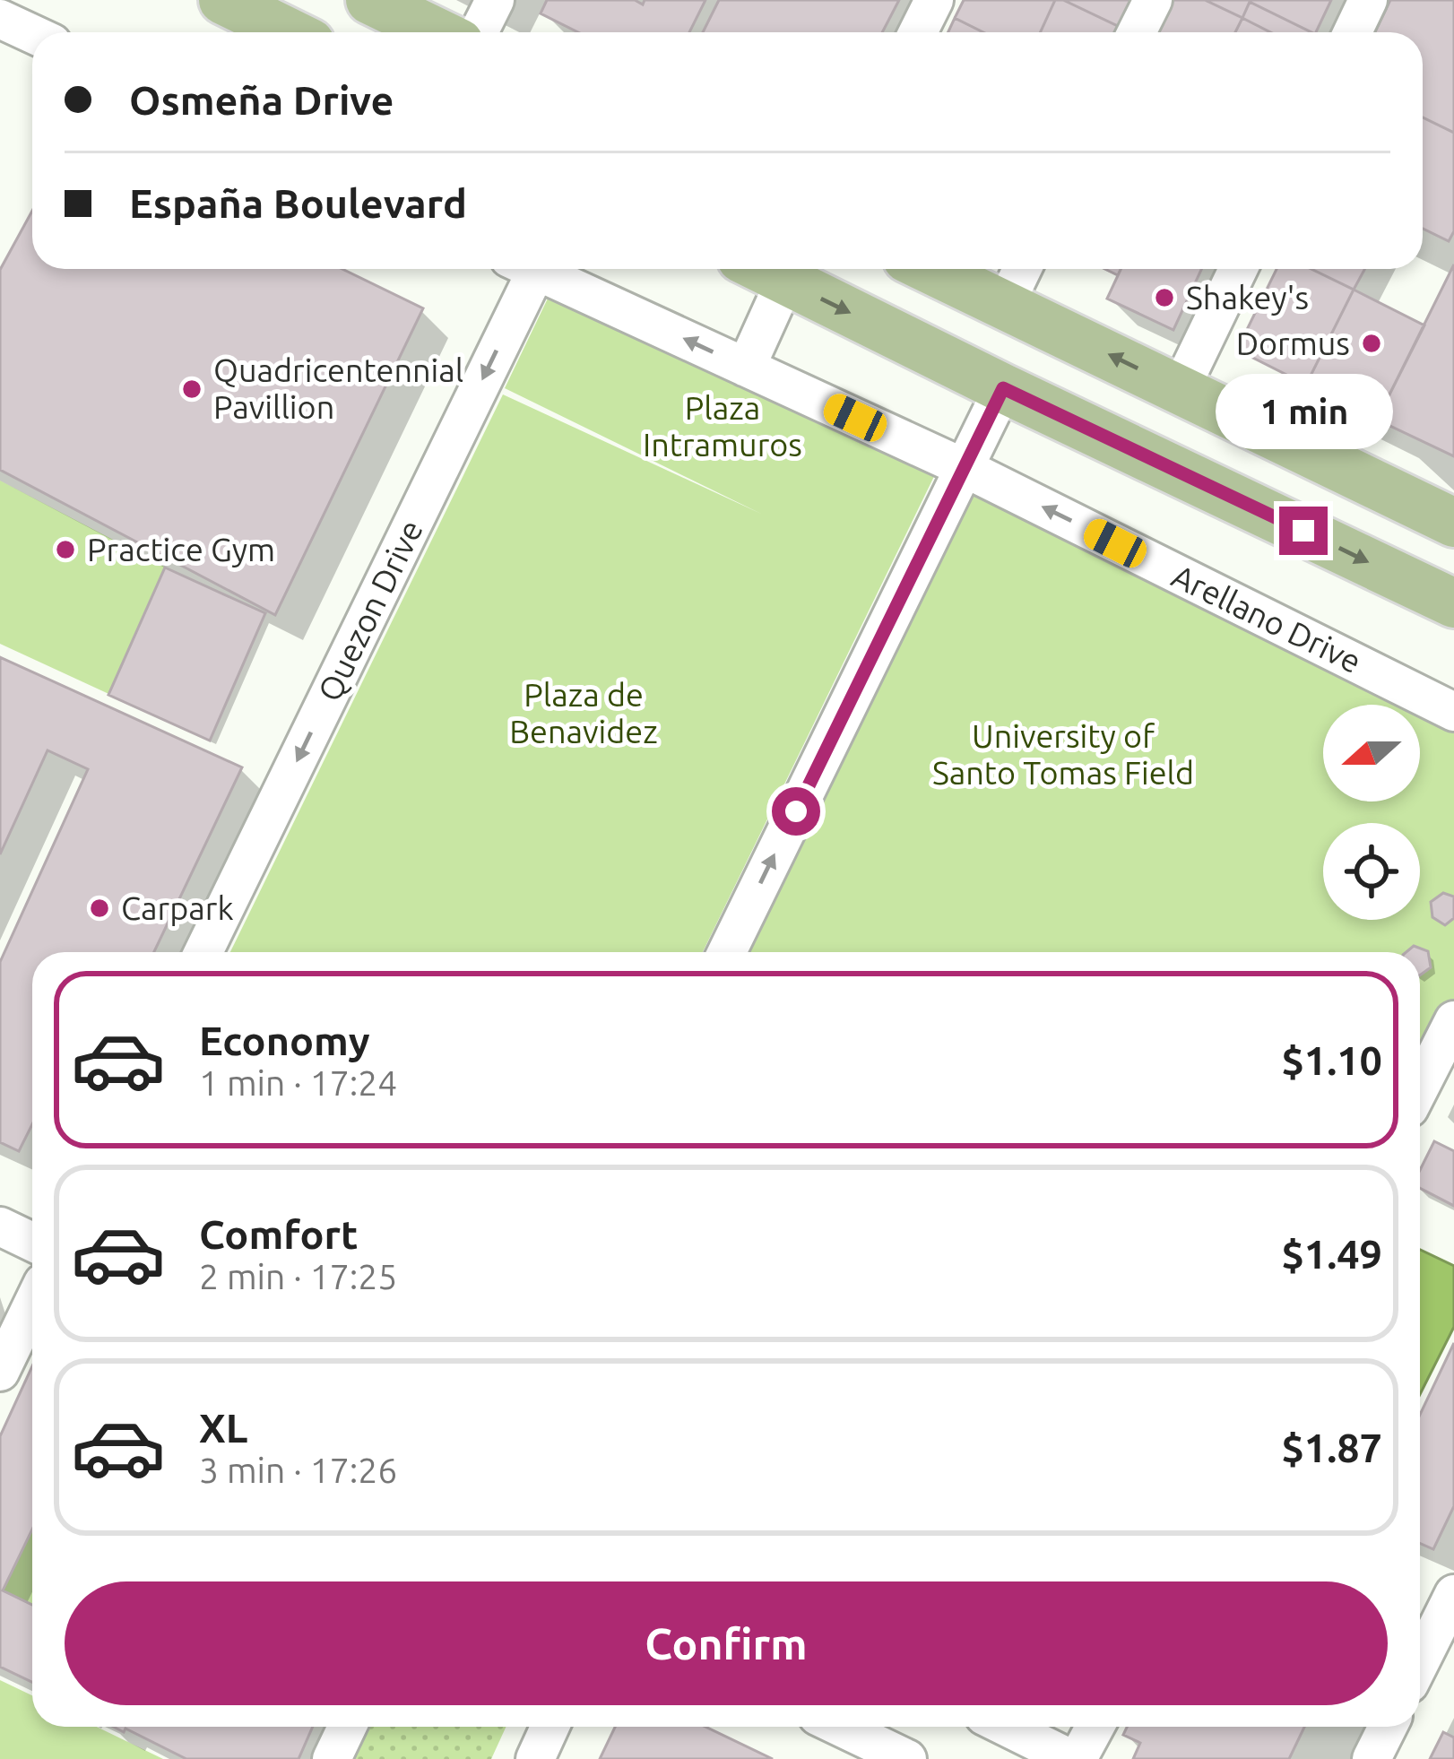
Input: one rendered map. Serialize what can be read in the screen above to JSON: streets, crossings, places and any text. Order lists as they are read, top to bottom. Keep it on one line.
{"streets":{"street":["Quezon Drive","Arellano Drive"]},"one_way":["Quezon Drive","Arellano Drive"],"parks":["Plaza Intramuros","Plaza de Benavidez","University of Santo Tomas Field"],"places":["Shakey's","Dormus","Quadricentennial Pavillion","Practice Gym","Carpark"],"north":"left","page":{"banner":["Osmeña Drive","España Boulevard"],"bubble":"1 min","list":[{"name":"Economy","note":"1 min · 17:24","value":"$1.10"},{"name":"Comfort","note":"2 min · 17:25","value":"$1.49"},{"name":"XL","note":"3 min · 17:26","value":"$1.87"}],"buttons":"Confirm"}}
